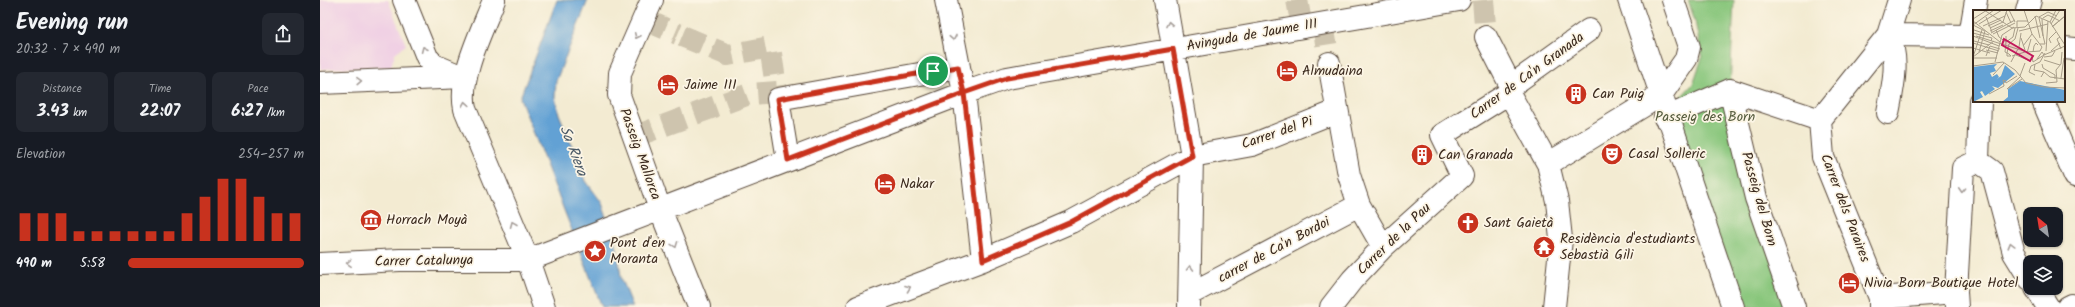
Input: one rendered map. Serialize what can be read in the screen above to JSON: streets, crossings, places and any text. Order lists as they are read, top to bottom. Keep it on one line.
{"streets":{"street":["Avinguda de Jaume III","Carrer de Ca'n Granada","Carrer del Pi","Passeig Mallorca","Passeig del Born","Carrer dels Paraires","Carrer de la Pau","carrer de Ca'n Bordoi","Carrer Catalunya"]},"crossings":[["Avinguda de Jaume III","Passeig Mallorca"],["Avinguda de Jaume III","Carrer Catalunya"],["Carrer de Ca'n Granada","Carrer de la Pau"]],"water":["Sa Riera"],"parks":["Passeig des Born"],"places":{"hotel":["Almudaina","Jaime III","Nakar","Nivia Born Boutique Hotel"],"building":["Can Puig","Can Granada"],"theatre":["Casal Solleric"],"museum":["Horrach Moyà"],"church":["Sant Gaietà"],"temple":["Residència d'estudiants Sebastià Gili"],"place":["Pont d'en Moranta"]},"north":"top left","page":{"heading":["Evening run","20:32 · 7 × 490 m"],"stats":[["Distance","3.43 km"],["Time","22:07"],["Pace","6:27 /km"]],"chart":["Elevation","254–257 m"],"list":[{"name":"490 m","note":"5:58"}]}}
